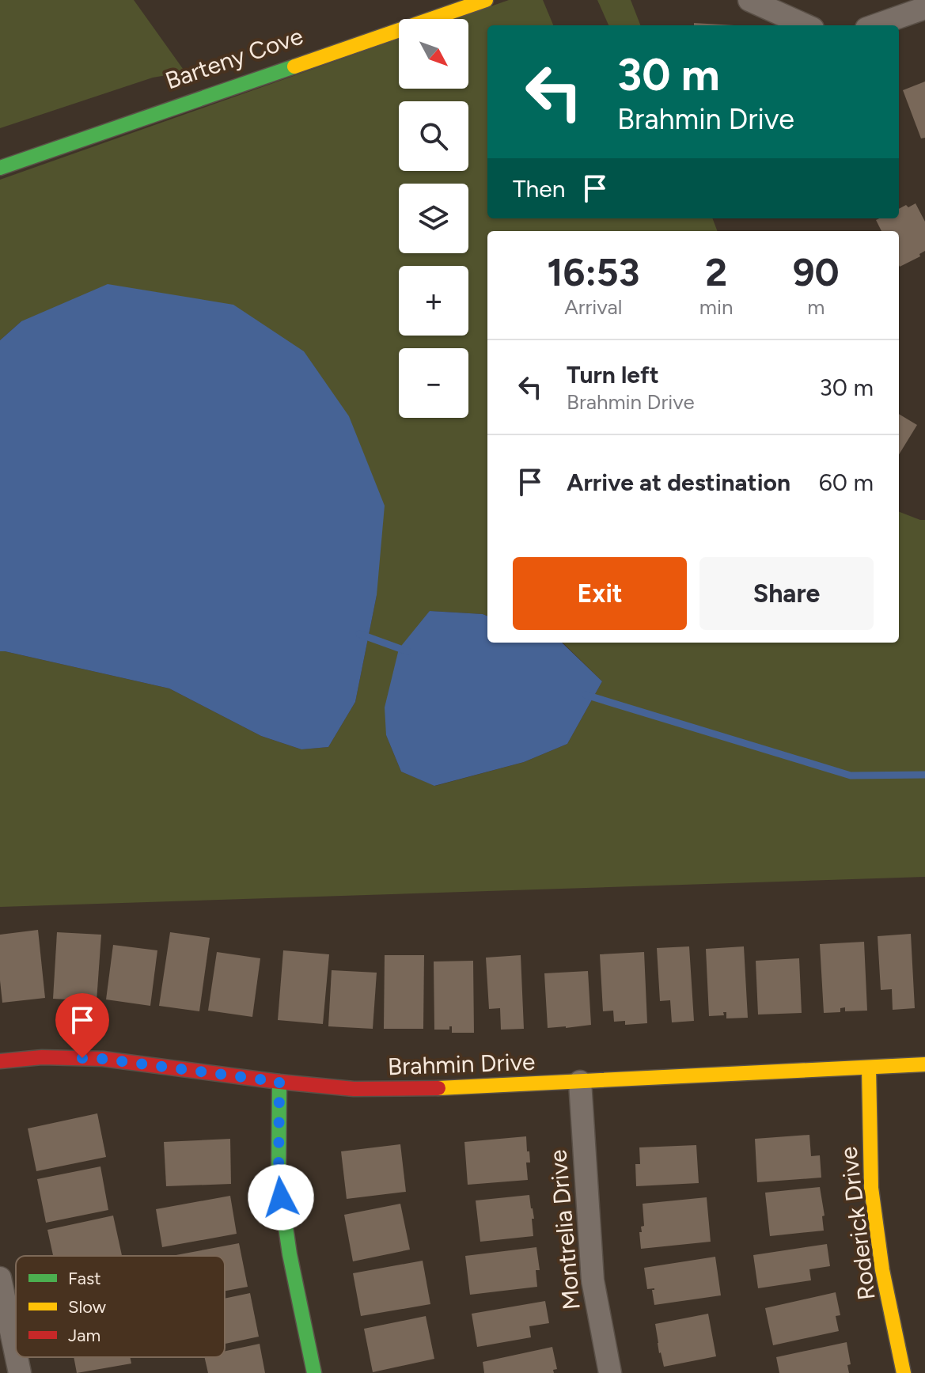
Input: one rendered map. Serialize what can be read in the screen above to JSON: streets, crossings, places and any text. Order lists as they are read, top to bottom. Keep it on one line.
{"streets":{"street":["Barteny Cove","Brahmin Drive","Roderick Drive","Montrelia Drive"]},"crossings":[["Brahmin Drive","Roderick Drive"],["Brahmin Drive","Montrelia Drive"]],"legend":["Fast","Slow","Jam"],"north":"bottom right","page":{"map_buttons":["+","−"],"turn":["30 m","Brahmin Drive"],"then":"Then","eta":["16:53","Arrival","2","min","90","m"],"list":[{"name":"Turn left","note":"Brahmin Drive","value":"30 m"},{"name":"Arrive at destination","value":"60 m"}],"buttons":["Exit","Share"]}}
